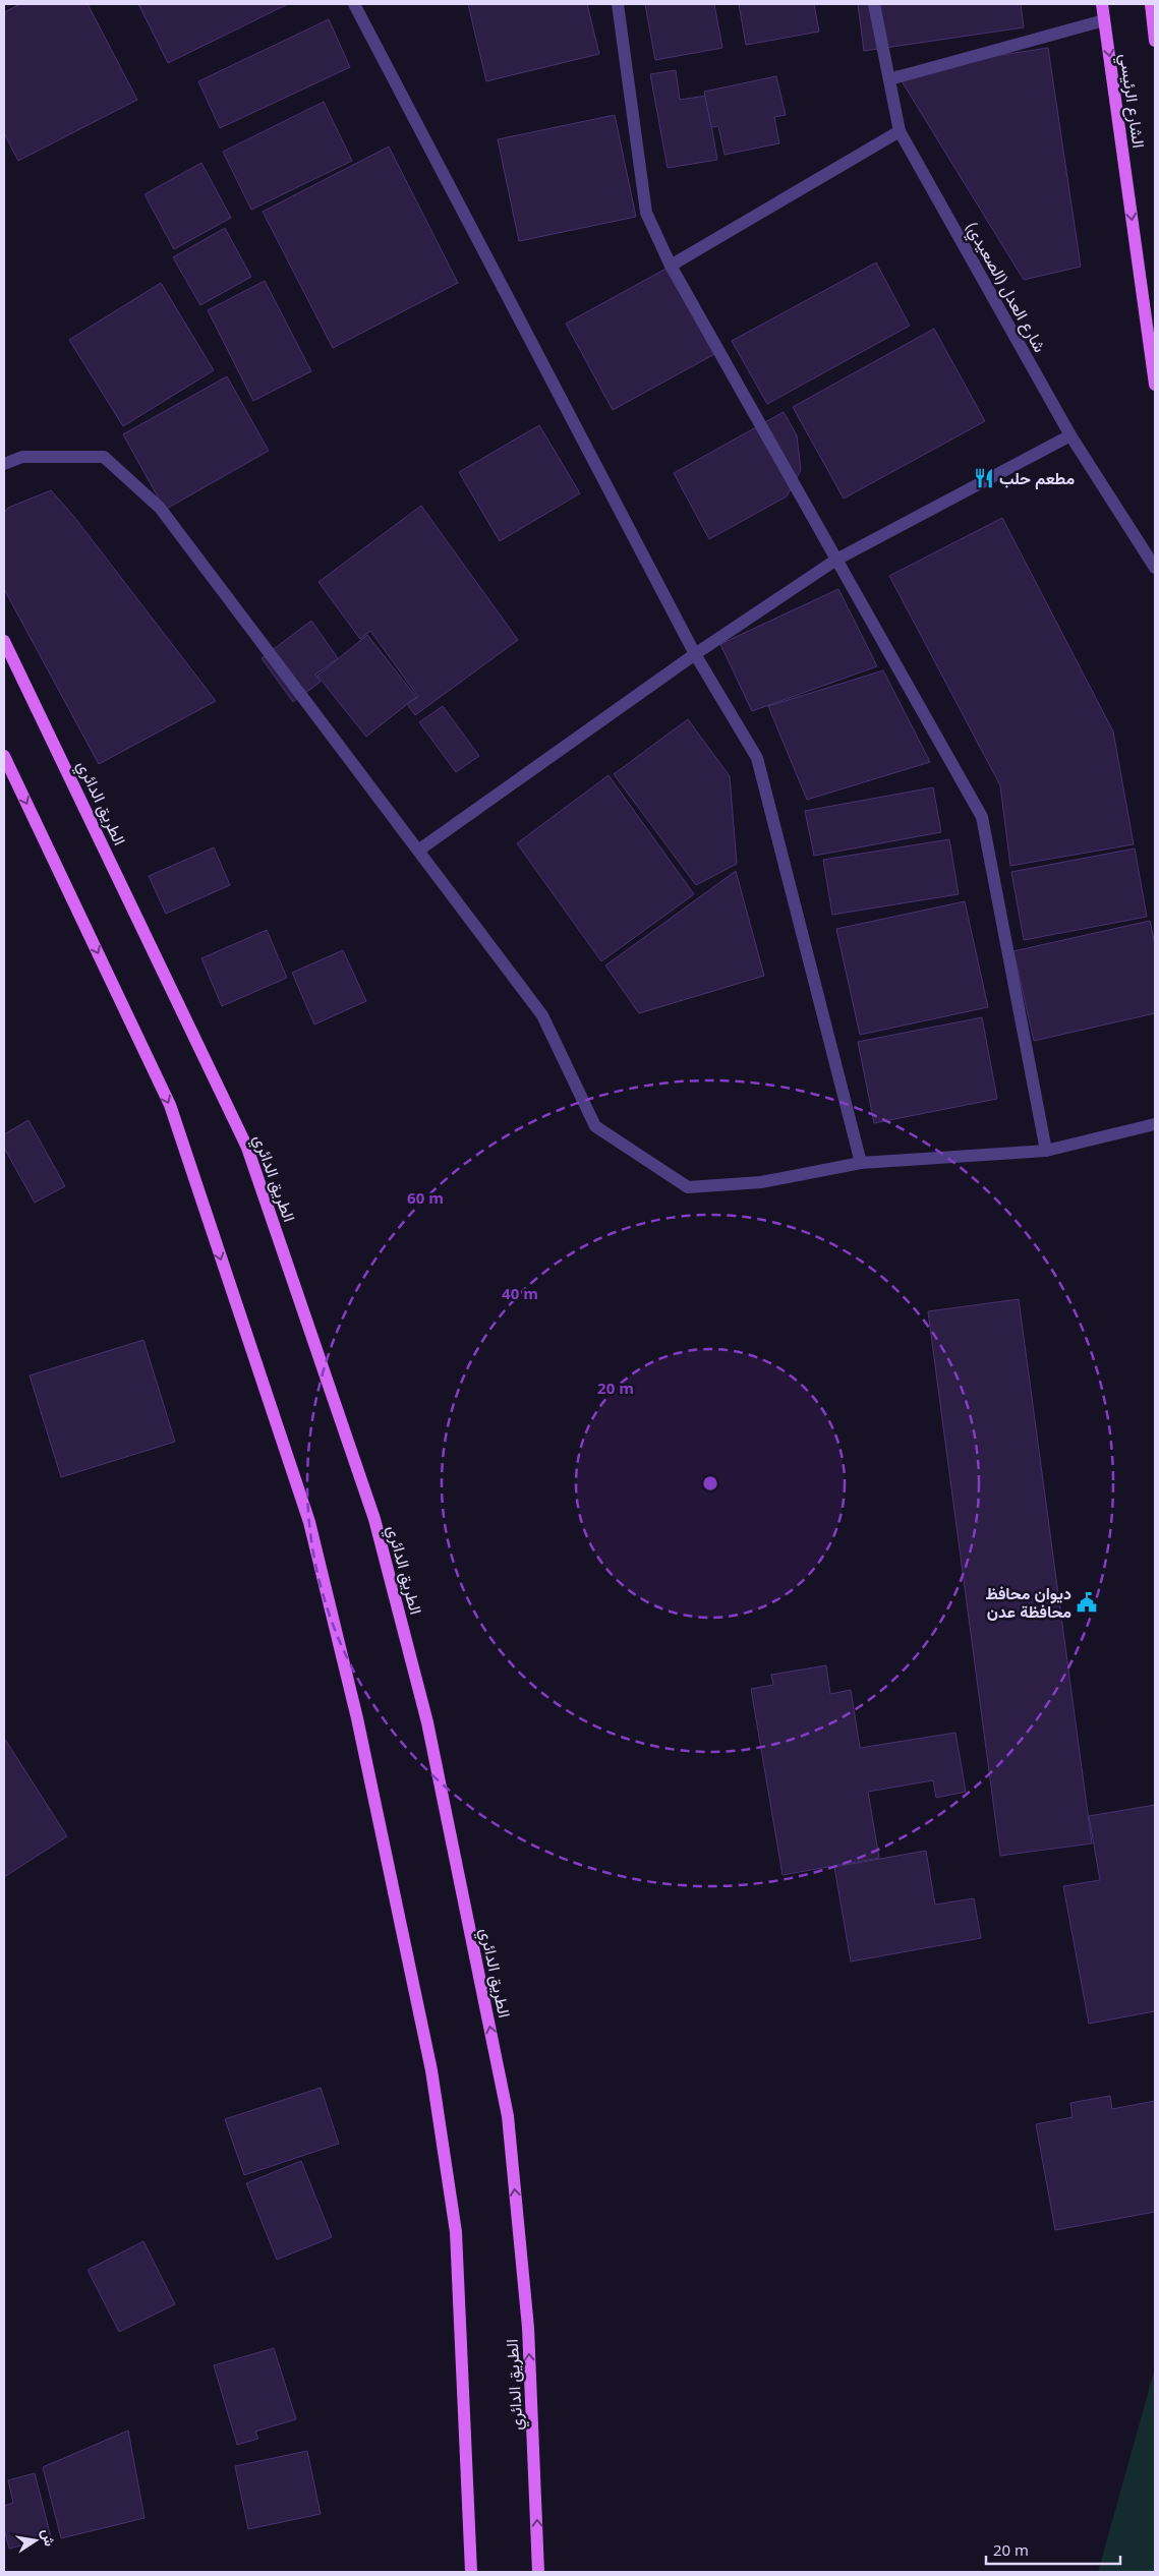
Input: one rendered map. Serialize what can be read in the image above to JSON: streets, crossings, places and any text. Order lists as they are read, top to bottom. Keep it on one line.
{"streets":{"main road":["الشارع الرئيسي","الطريق الدائري"],"street":["شارع العدل (الصعيدي)"]},"one_way":["الشارع الرئيسي"],"places":{"restaurant":["مطعم حلب"],"public building":["ديوان محافظ محافظة عدن"]},"scale_bar":"20 m","north":"right","rings":["60 m","40 m","20 m"]}
